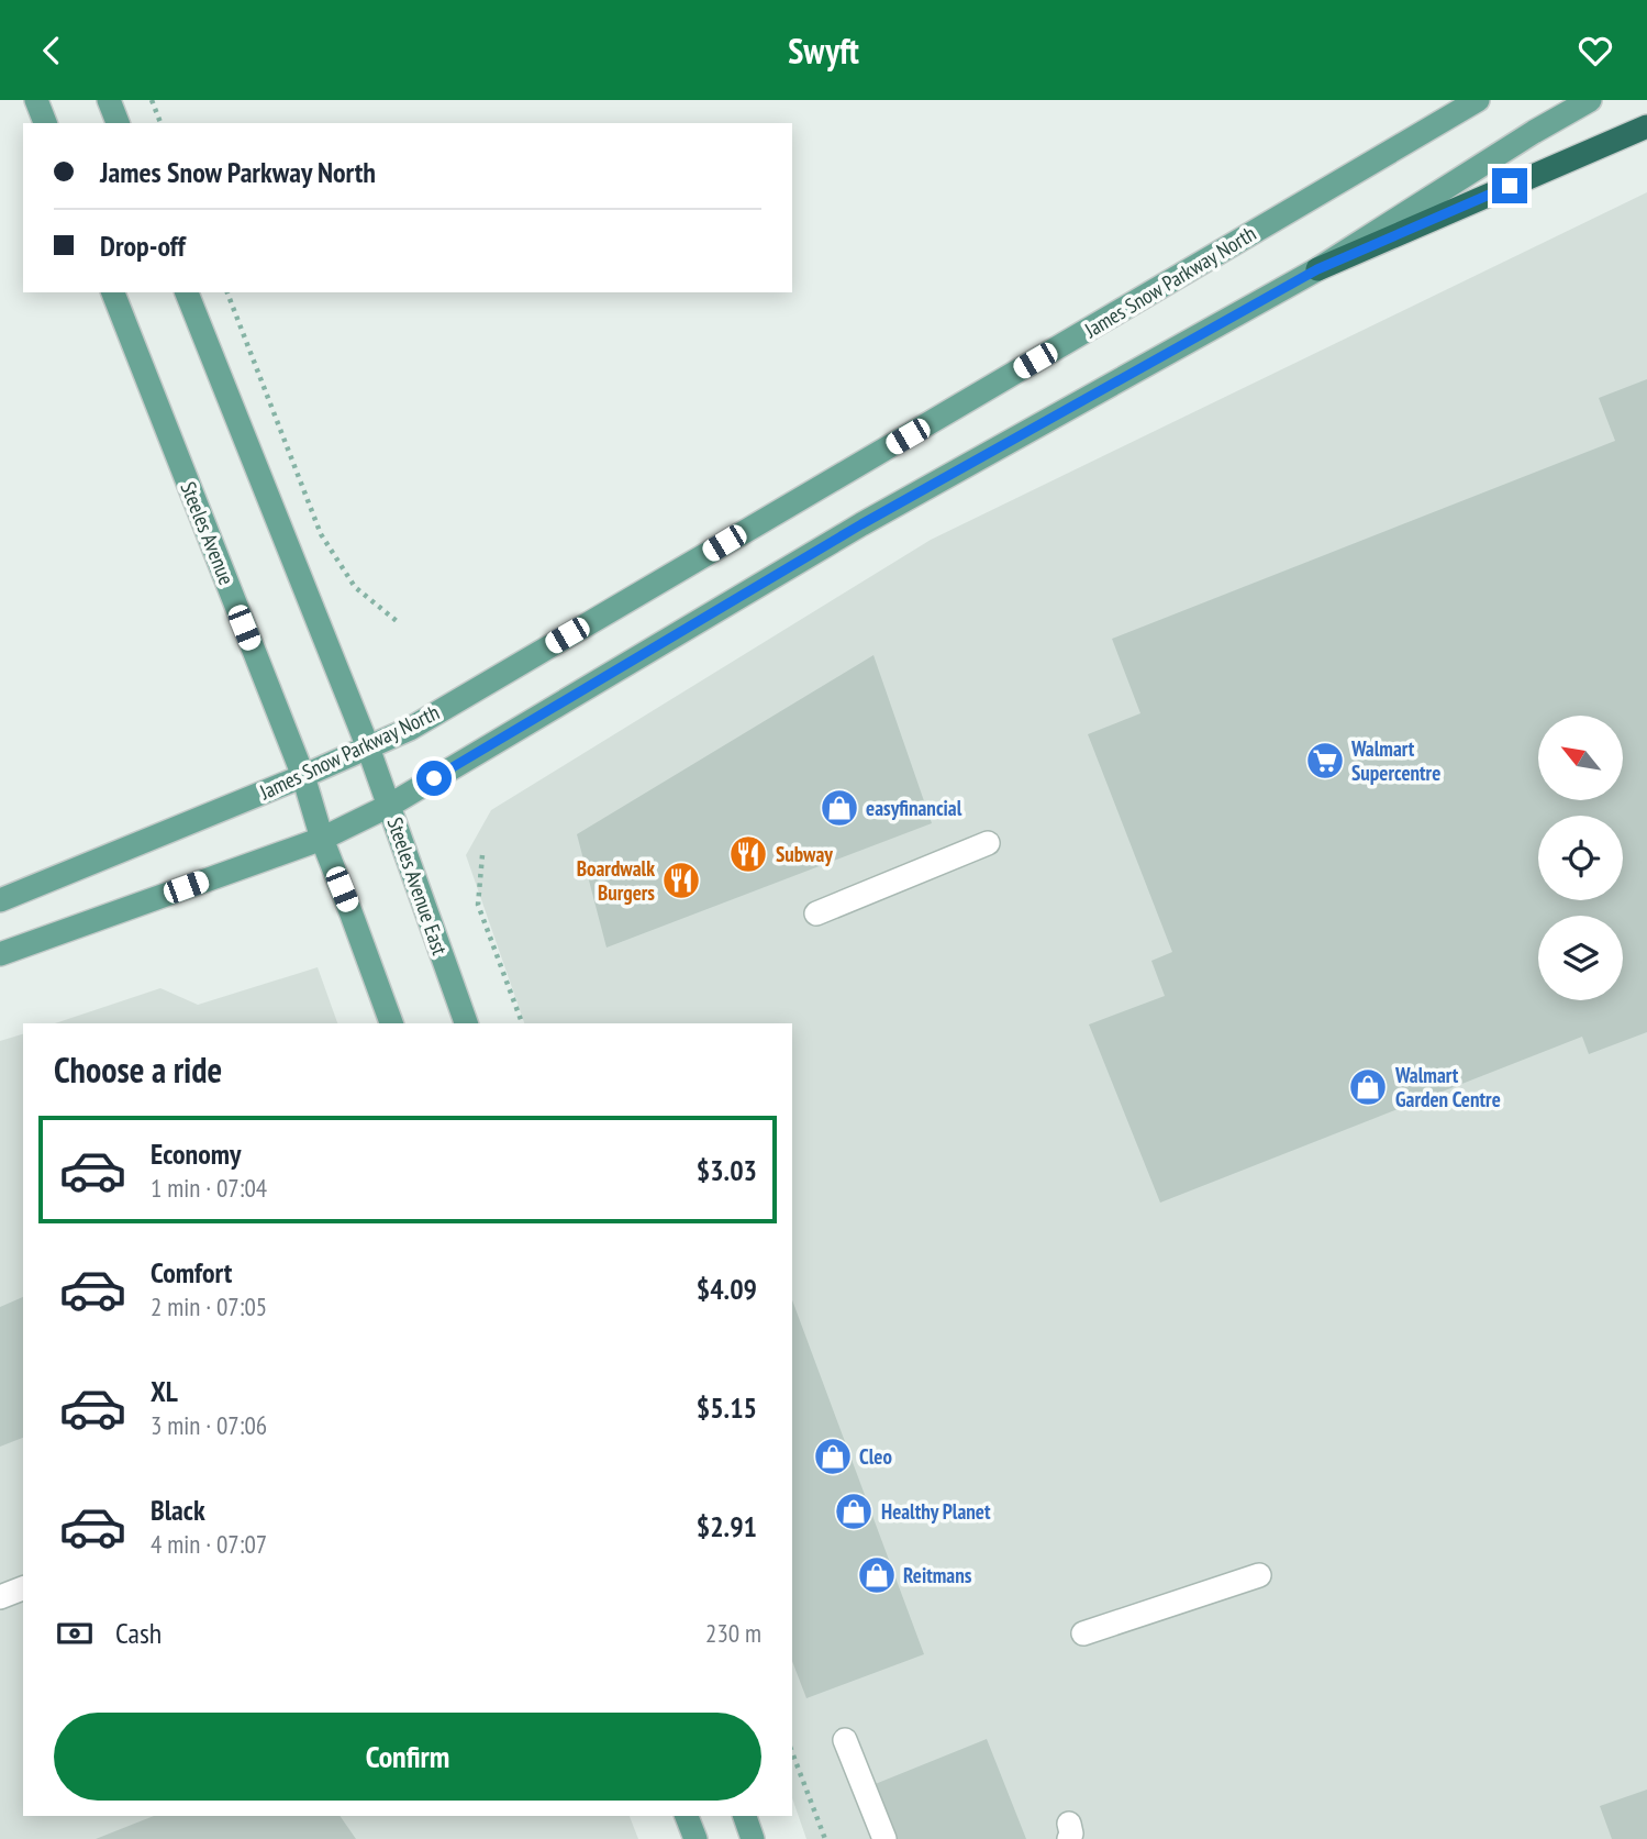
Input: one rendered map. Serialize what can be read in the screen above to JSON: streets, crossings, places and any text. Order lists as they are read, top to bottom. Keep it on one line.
{"streets":{"main road":["James Snow Parkway North","Steeles Avenue","Steeles Avenue East"]},"crossings":[["James Snow Parkway North","Steeles Avenue"],["James Snow Parkway North","Steeles Avenue East"]],"places":{"supermarket":["Walmart Supercentre"],"shop":["easyfinancial","Walmart Garden Centre","Cleo","Healthy Planet","Reitmans"],"restaurant":["Subway","Boardwalk Burgers"]},"north":"top left","page":{"header":"Swyft","banner":["James Snow Parkway North","Drop-off"],"heading":"Choose a ride","list":[{"name":"Economy","note":"1 min · 07:04","value":"$3.03"},{"name":"Comfort","note":"2 min · 07:05","value":"$4.09"},{"name":"XL","note":"3 min · 07:06","value":"$5.15"},{"name":"Black","note":"4 min · 07:07","value":"$2.91"}],"pay":["Cash","230 m"],"buttons":"Confirm"}}
